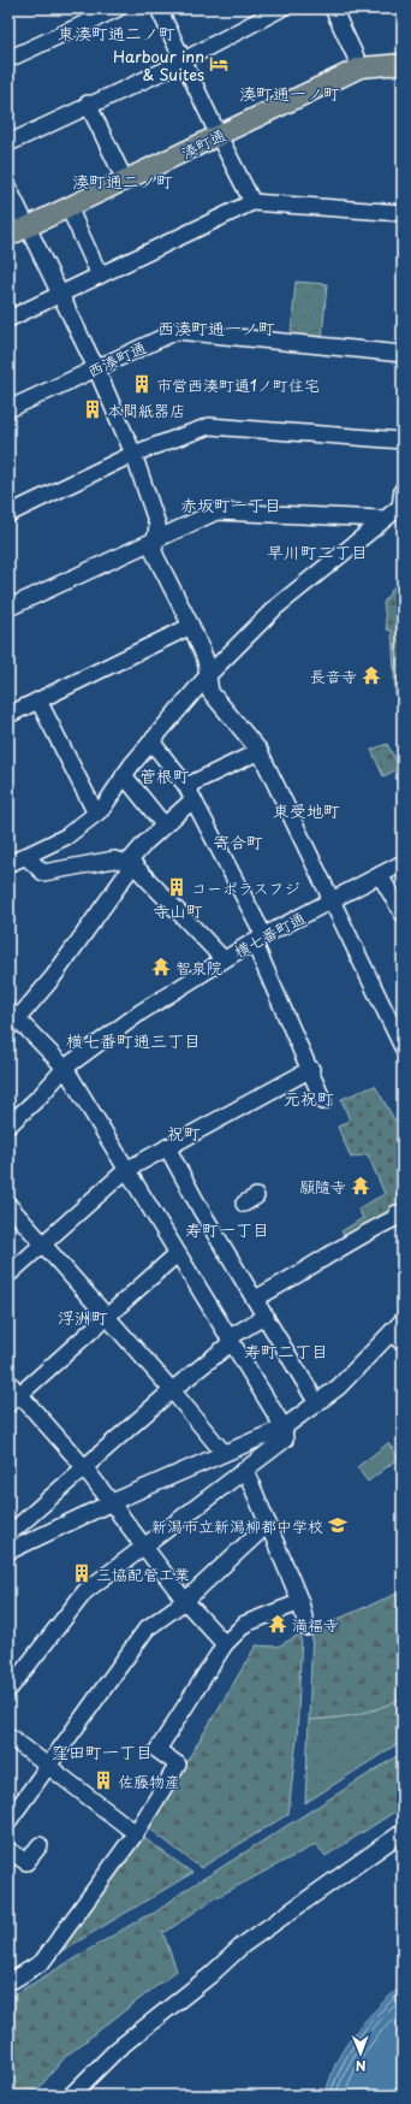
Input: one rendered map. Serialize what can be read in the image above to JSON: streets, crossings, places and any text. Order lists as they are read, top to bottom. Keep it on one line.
{"streets":{"main road":["湊町通"],"street":["西湊町通","横七番町通"]},"districts":["東湊町通二ノ町","湊町通一ノ町","湊町通二ノ町","西湊町通一ノ町","赤坂町一丁目","早川町二丁目","菅根町","東受地町","寄合町","寺山町","横七番町通三丁目","元祝町","祝町","寿町一丁目","浮洲町","寿町二丁目","窪田町一丁目"],"places":{"hotel":["Harbour inn & Suites"],"building":["市営西湊町通1ノ町住宅","本間紙器店","コーポラスフジ","三協配管工業","佐藤物産"],"temple":["長音寺","智泉院","願隨寺","満福寺"],"school or university":["新潟市立新潟柳都中学校"]},"north":"bottom"}
